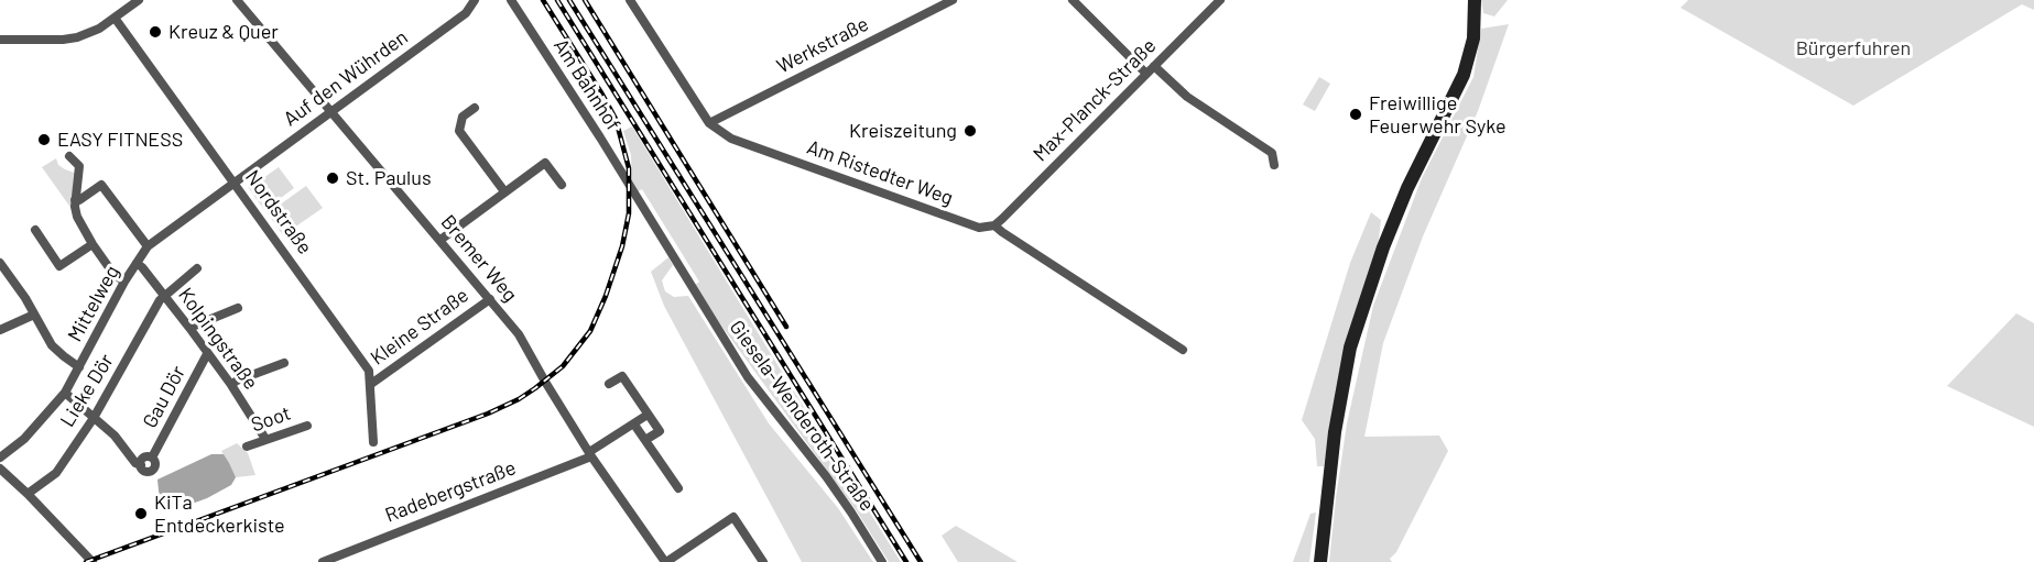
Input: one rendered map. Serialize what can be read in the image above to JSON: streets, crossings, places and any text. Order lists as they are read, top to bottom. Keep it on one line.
{"streets":{"street":["Werkstraße","Auf den Wührden","Am Bahnhof","Max-Planck-Straße","Am Ristedter Weg","Nordstraße","Bremer Weg","Mittelweg","Kleine Straße","Kolpingstraße","Lieke Dör","Gau Dör","Giesela-Wenderoth-Straße","Soot","Radebergstraße"]},"crossings":[["Werkstraße","Am Ristedter Weg"],["Auf den Wührden","Nordstraße"],["Auf den Wührden","Bremer Weg"],["Auf den Wührden","Mittelweg"],["Am Bahnhof","Giesela-Wenderoth-Straße"],["Max-Planck-Straße","Am Ristedter Weg"],["Nordstraße","Mittelweg"],["Nordstraße","Kleine Straße"],["Bremer Weg","Kleine Straße"],["Bremer Weg","Radebergstraße"],["Mittelweg","Kolpingstraße"],["Kolpingstraße","Lieke Dör"],["Kolpingstraße","Gau Dör"],["Kolpingstraße","Soot"],["Lieke Dör","Gau Dör"]],"parks":["Bürgerfuhren"],"places":["Kreuz & Quer","Freiwillige Feuerwehr Syke","Kreiszeitung","EASY FITNESS","St. Paulus","KiTa Entdeckerkiste"]}
